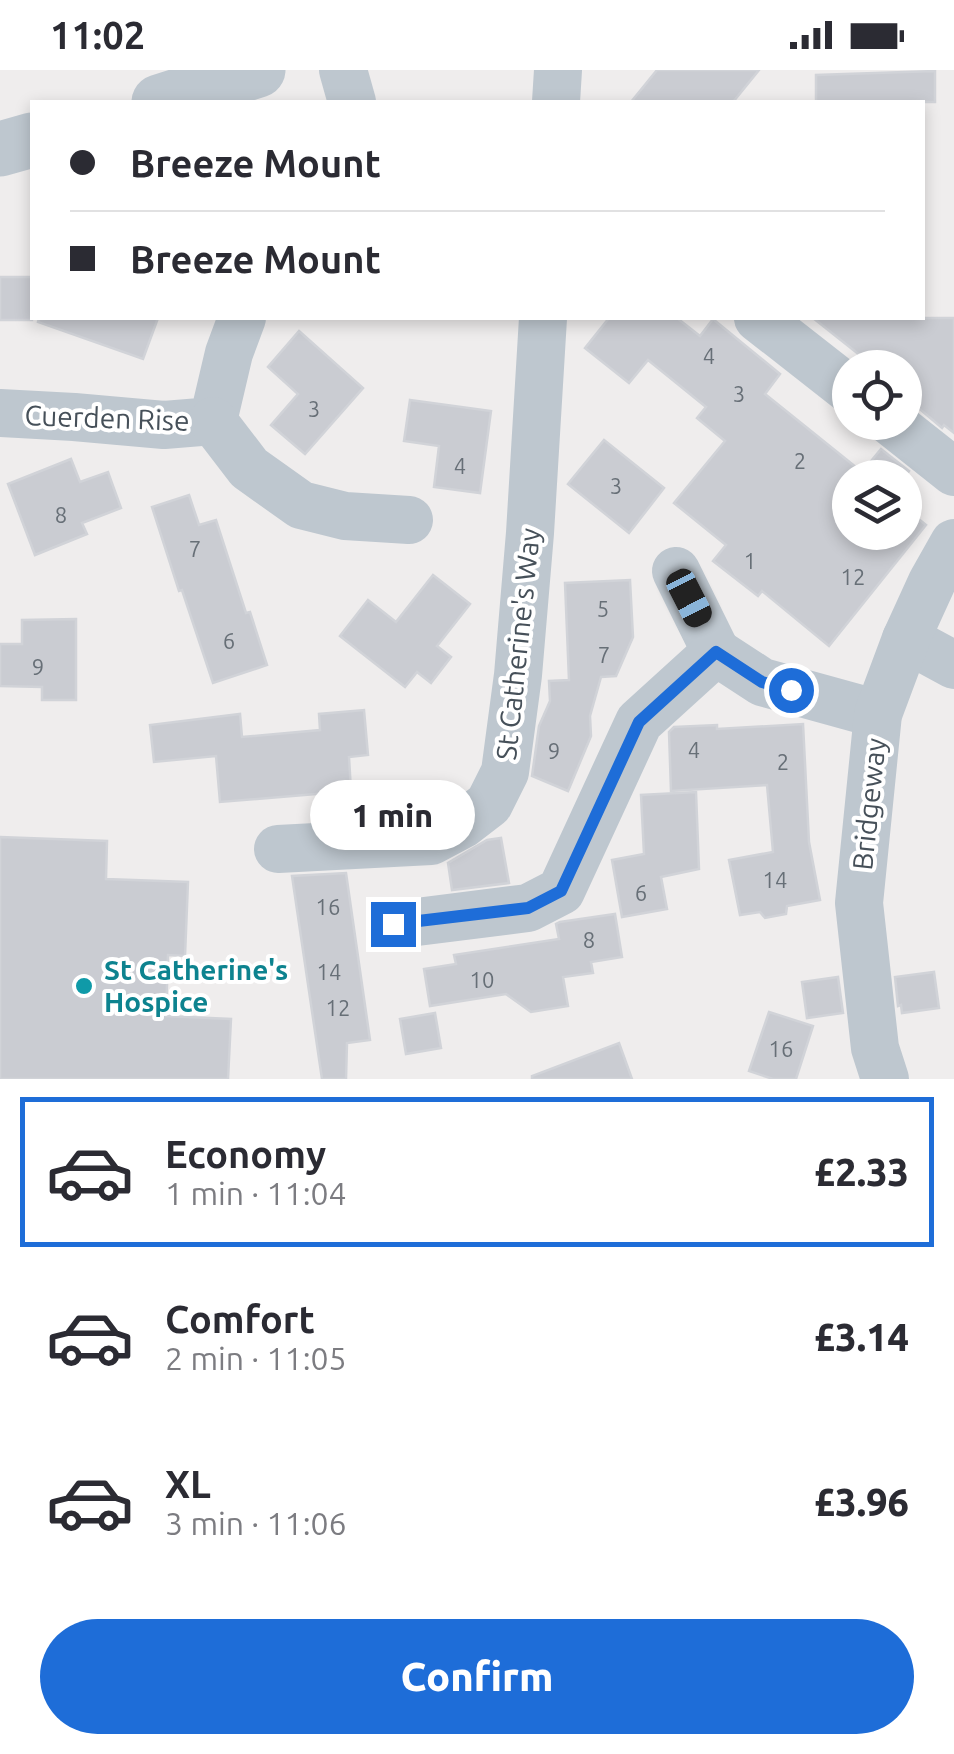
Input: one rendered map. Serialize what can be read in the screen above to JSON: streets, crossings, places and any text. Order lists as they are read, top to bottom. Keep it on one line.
{"streets":{"street":["Cuerden Rise","St Catherine's Way","Bridgeway"]},"places":["St Catherine's Hospice"],"house_numbers":["4","3","3","2","4","3","8","7","1","12","5","6","7","9","4","9","2","14","6","16","8","14","10","12","16"],"page":{"status":"11:02","banner":["Breeze Mount","Breeze Mount"],"bubble":"1 min","list":[{"name":"Economy","note":"1 min · 11:04","value":"£2.33"},{"name":"Comfort","note":"2 min · 11:05","value":"£3.14"},{"name":"XL","note":"3 min · 11:06","value":"£3.96"}],"buttons":"Confirm"}}
